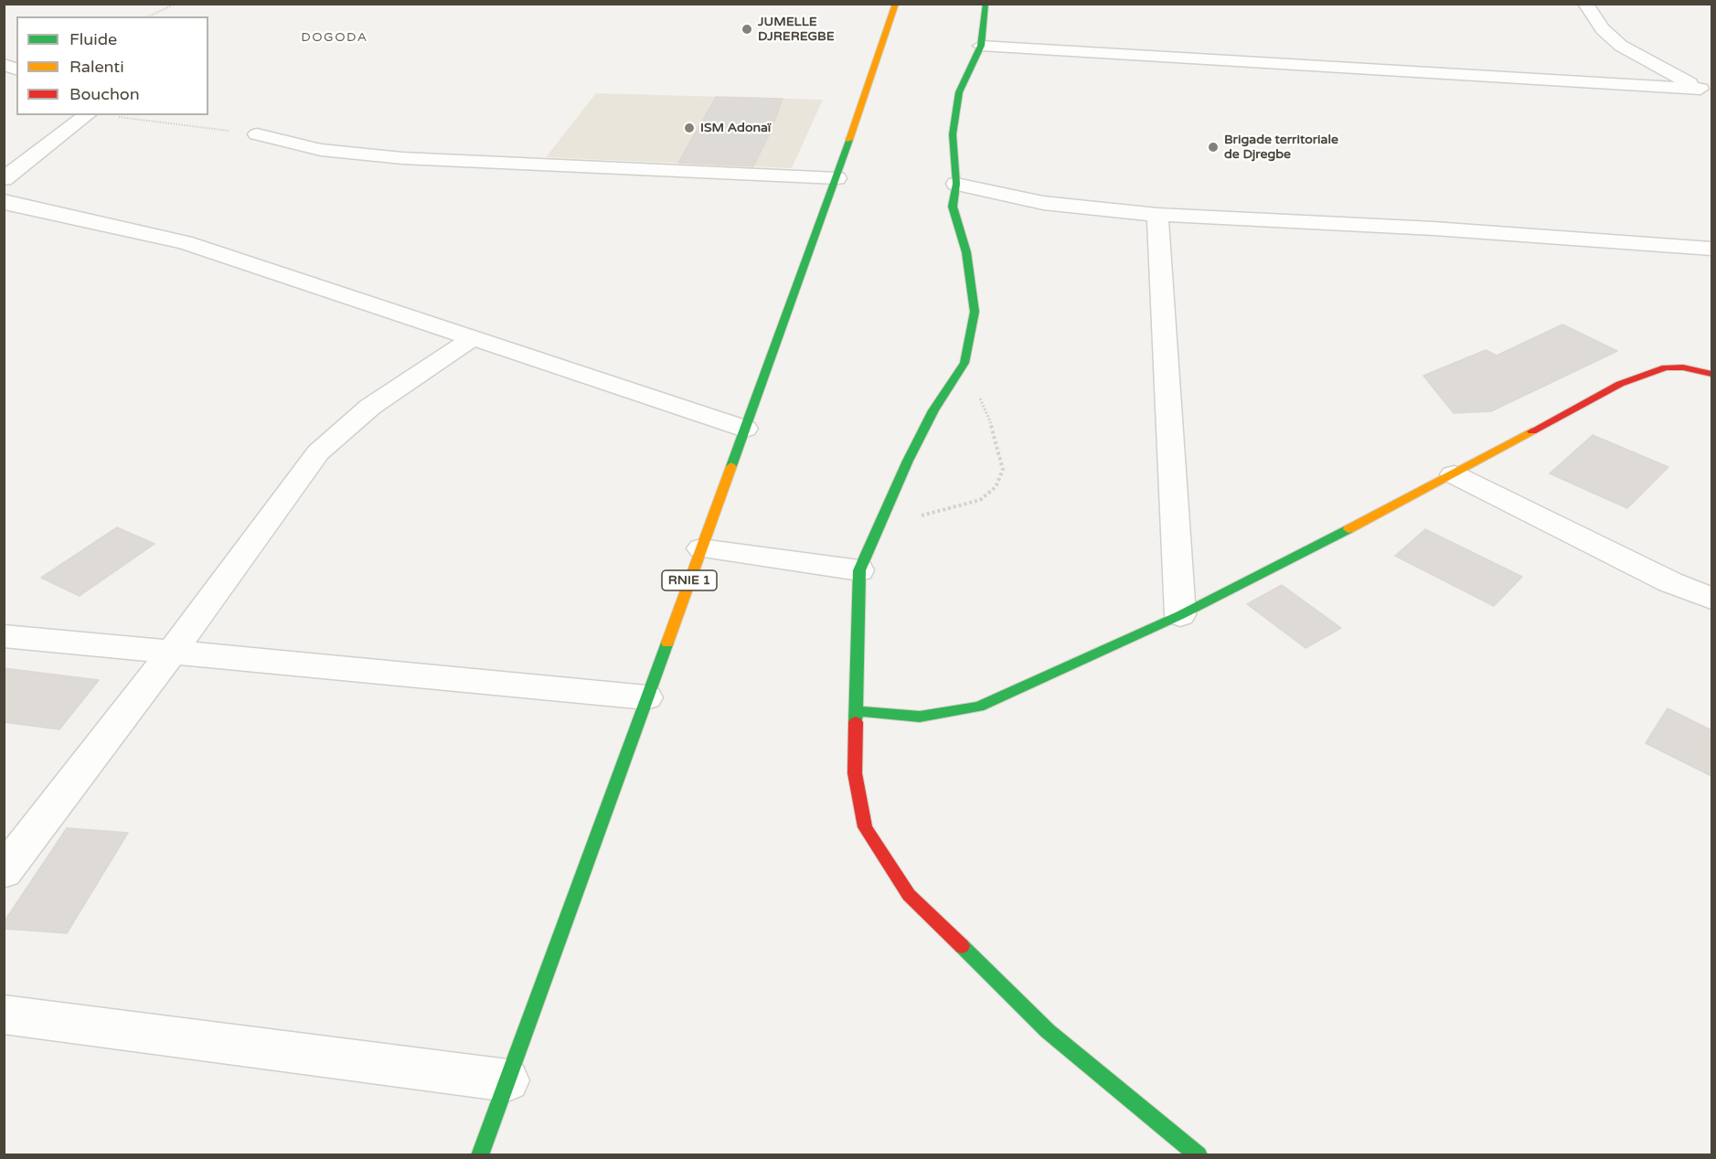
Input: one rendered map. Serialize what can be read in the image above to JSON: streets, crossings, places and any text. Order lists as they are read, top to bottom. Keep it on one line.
{"streets":{"main road":["RNIE 1"]},"districts":["DOGODA"],"places":["JUMELLE DJREREGBE","ISM Adonaï","Brigade territoriale de Djregbe"],"legend":["Fluide","Ralenti","Bouchon"]}
